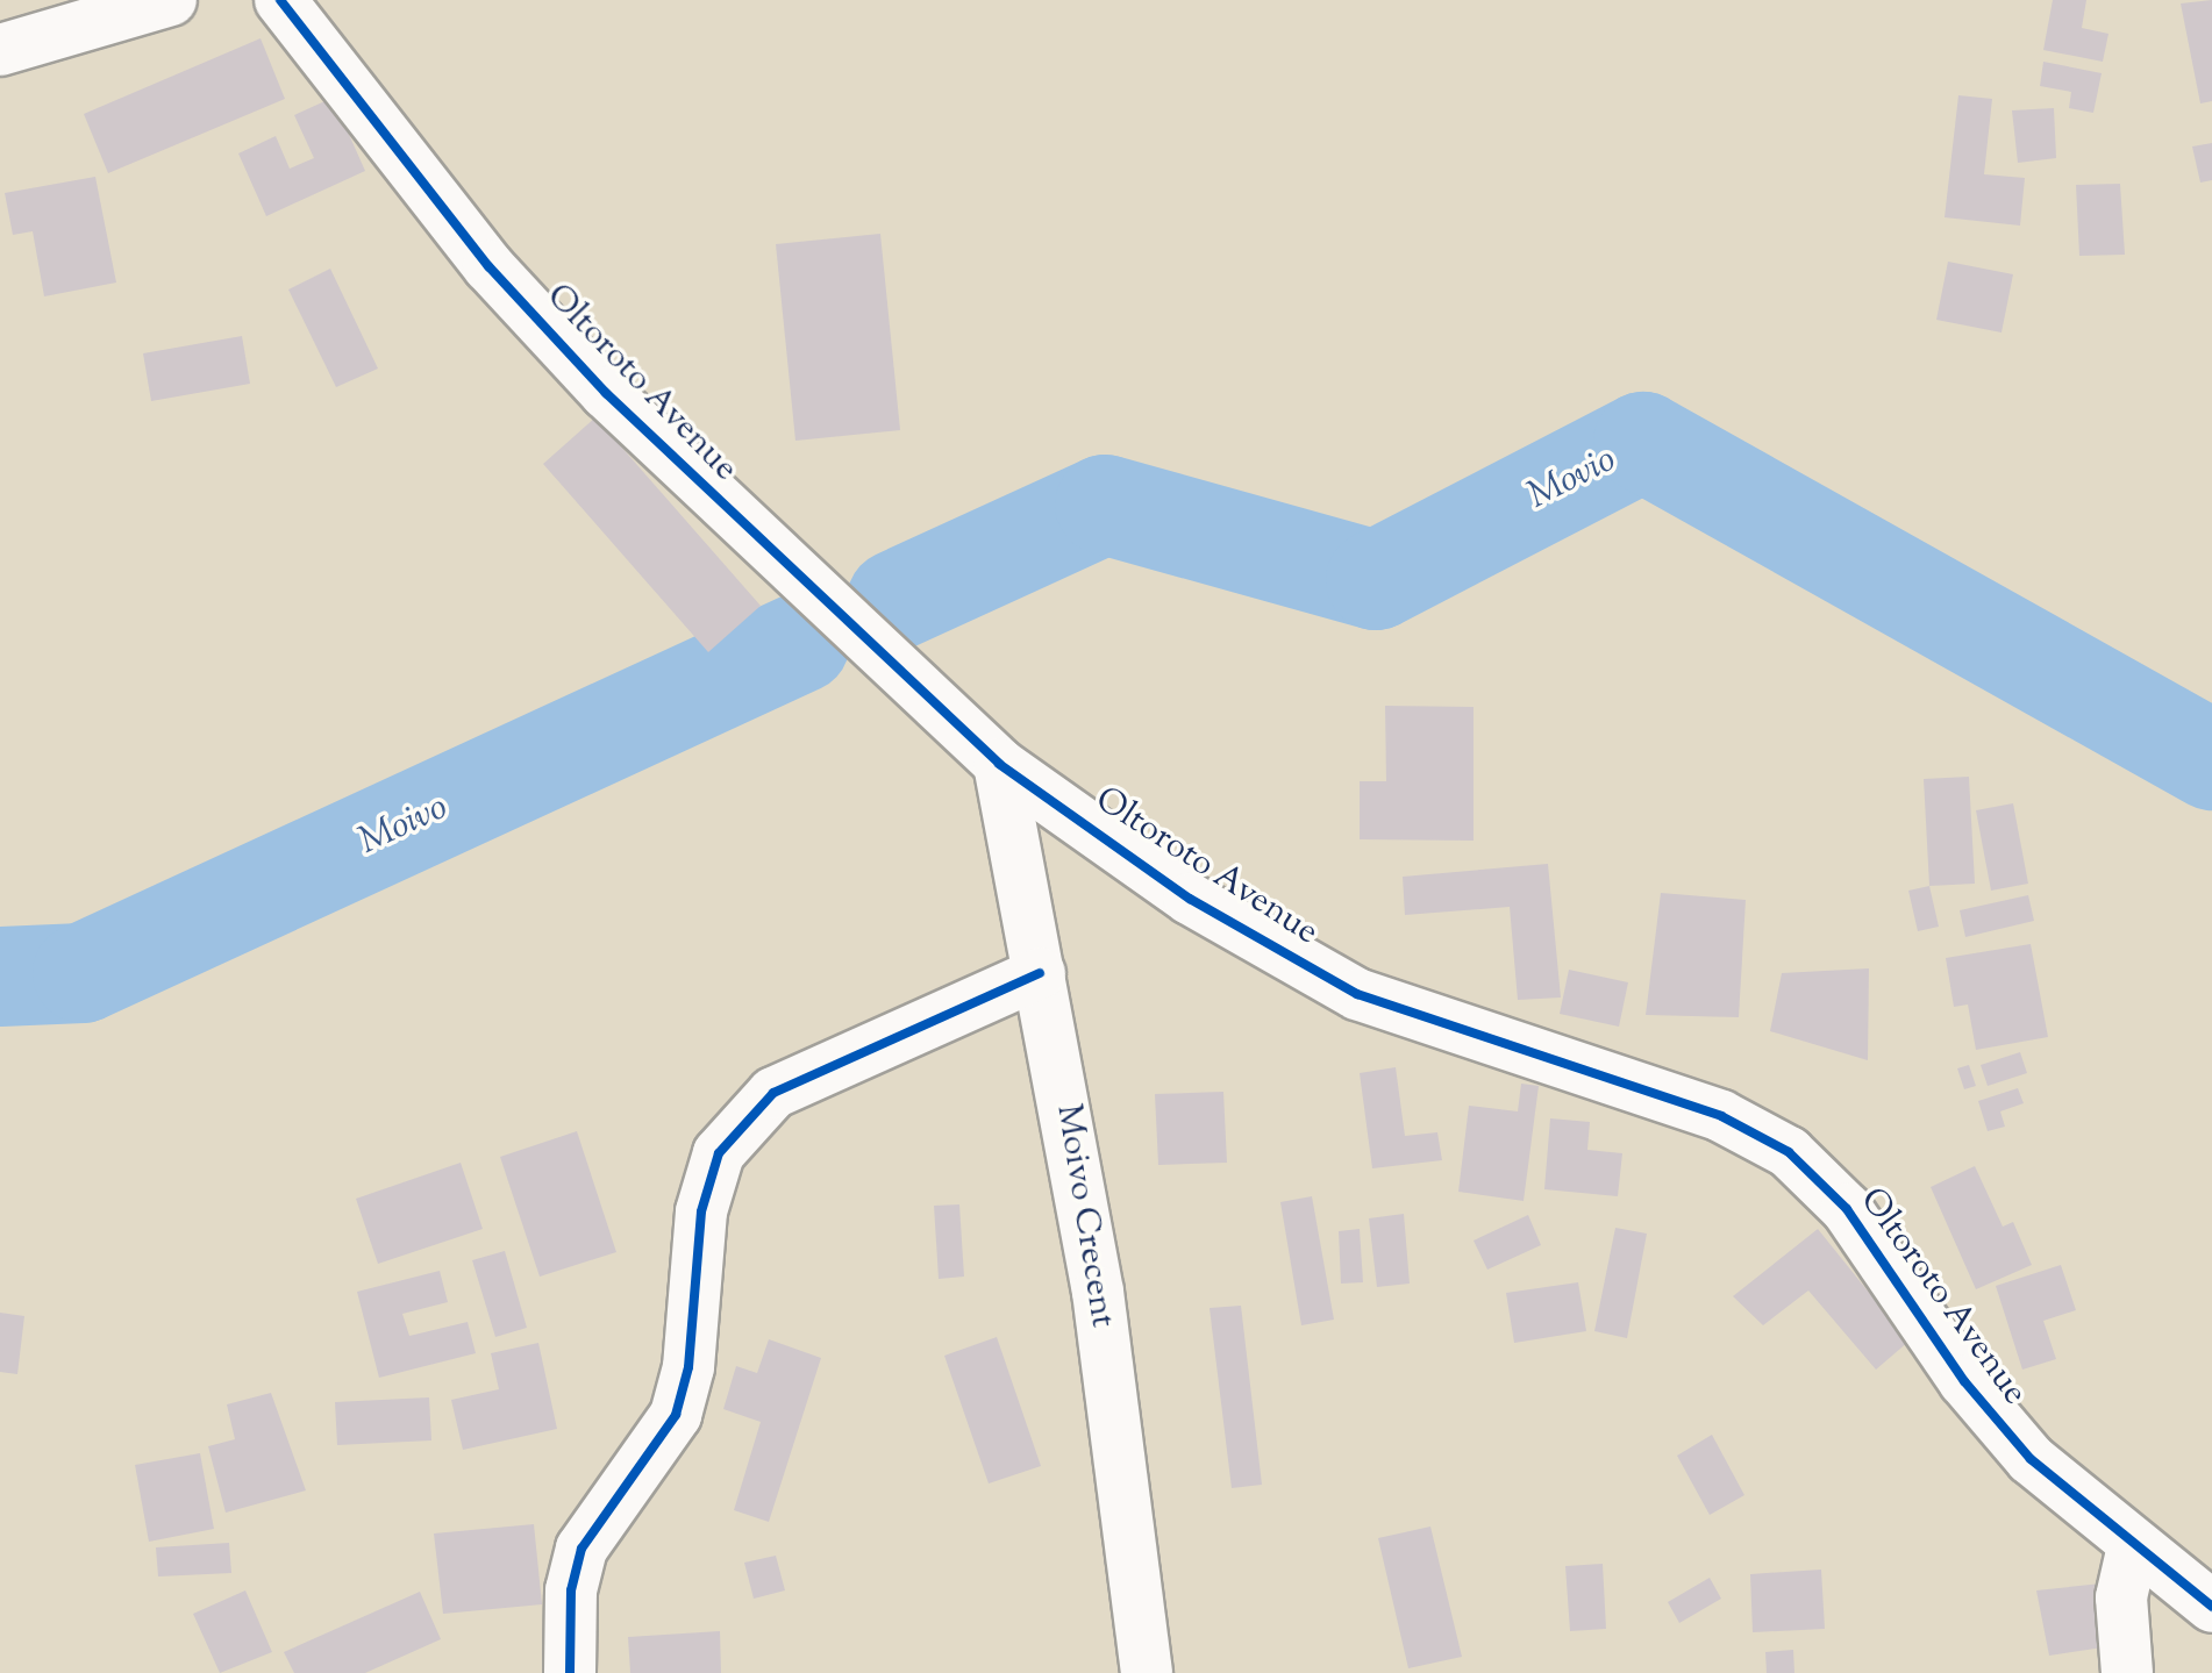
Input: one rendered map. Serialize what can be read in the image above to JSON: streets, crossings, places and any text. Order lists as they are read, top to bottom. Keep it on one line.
{"streets":{"street":["Oltoroto Avenue","Moivo Crecent"]},"crossings":[["Oltoroto Avenue","Moivo Crecent"]],"water":["Movio","Moivo"]}
